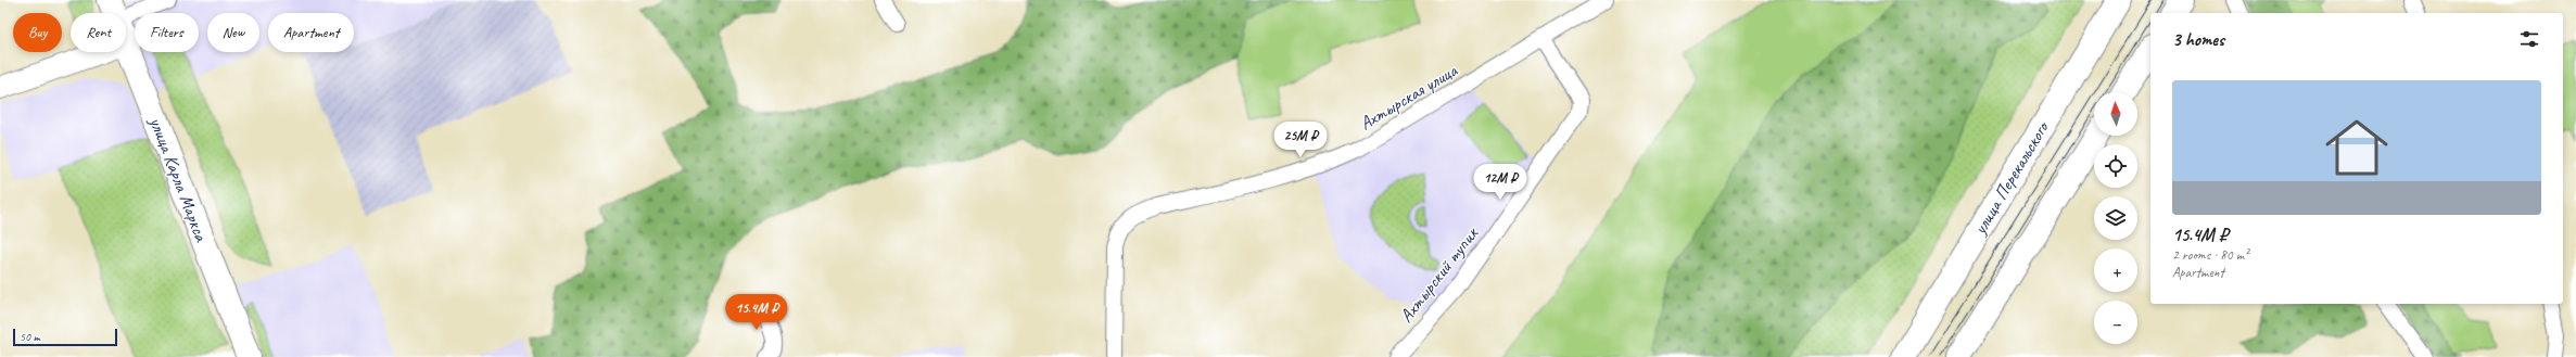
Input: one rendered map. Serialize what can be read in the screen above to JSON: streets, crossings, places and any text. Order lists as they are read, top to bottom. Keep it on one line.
{"streets":{"main road":["улица Перекальского","улица Карла Маркса"],"street":["Ахтырская улица","Ахтырский тупик"]},"crossings":[["Ахтырская улица","Ахтырский тупик"]],"scale_bar":"50 m","north":"top","page":{"chip":["Buy","Rent","Filters","New","Apartment"],"heading":"3 homes","list":[{"name":"15.4M ₽","note":"2 rooms · 80 m² · Apartment"}],"map_buttons":["+","−"],"price":["25M ₽","12M ₽","15.4M ₽"],"scale":"50 m"}}
